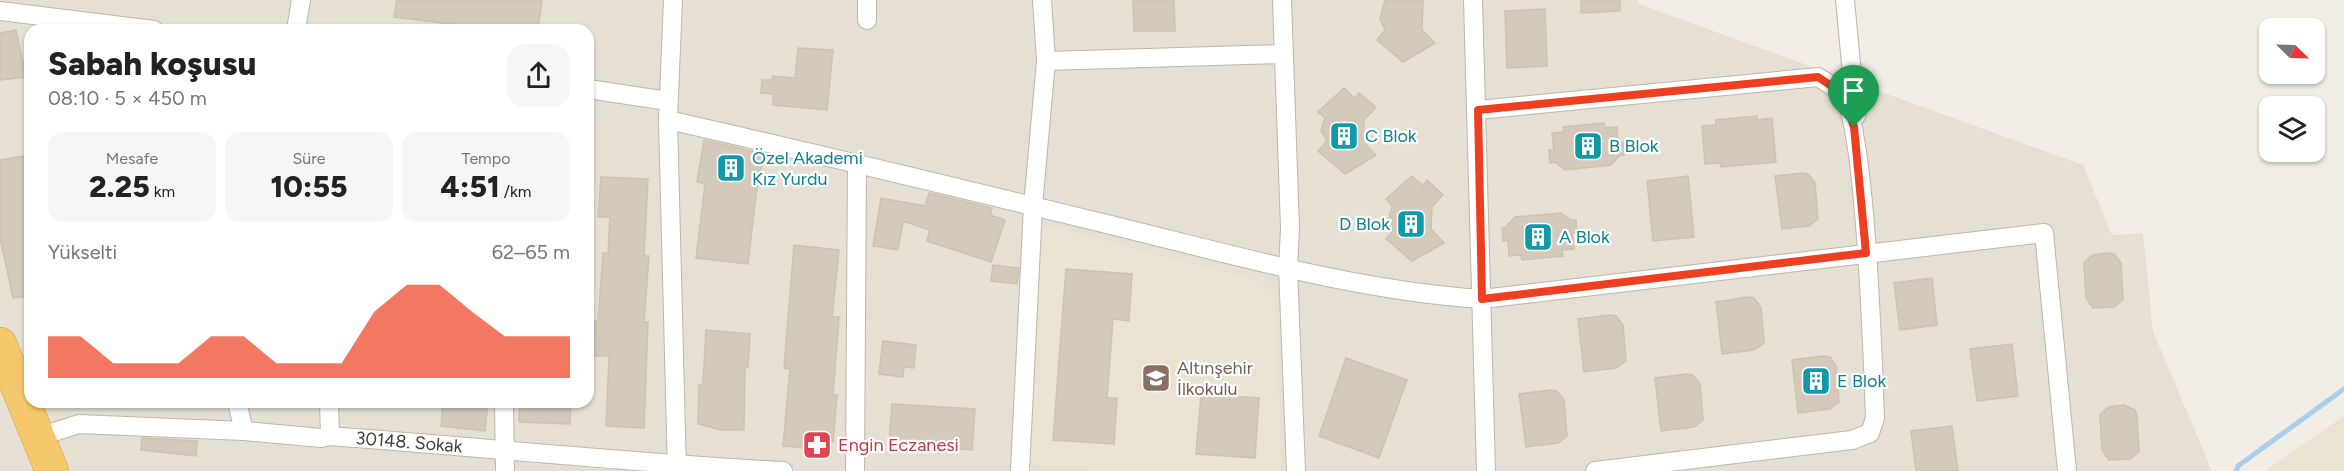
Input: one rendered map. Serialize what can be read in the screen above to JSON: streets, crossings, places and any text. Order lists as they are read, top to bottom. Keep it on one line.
{"streets":{"street":["30148. Sokak"]},"places":{"building":["C Blok","B Blok","Özel Akademi Kız Yurdu","D Blok","A Blok","E Blok"],"school or university":["Altınşehir İlkokulu"],"pharmacy":["Engin Eczanesi"]},"north":"bottom right","page":{"heading":["Sabah koşusu","08:10 · 5 × 450 m"],"stats":[["Mesafe","2.25 km"],["Süre","10:55"],["Tempo","4:51 /km"]],"chart":["Yükselti","62–65 m"]}}
